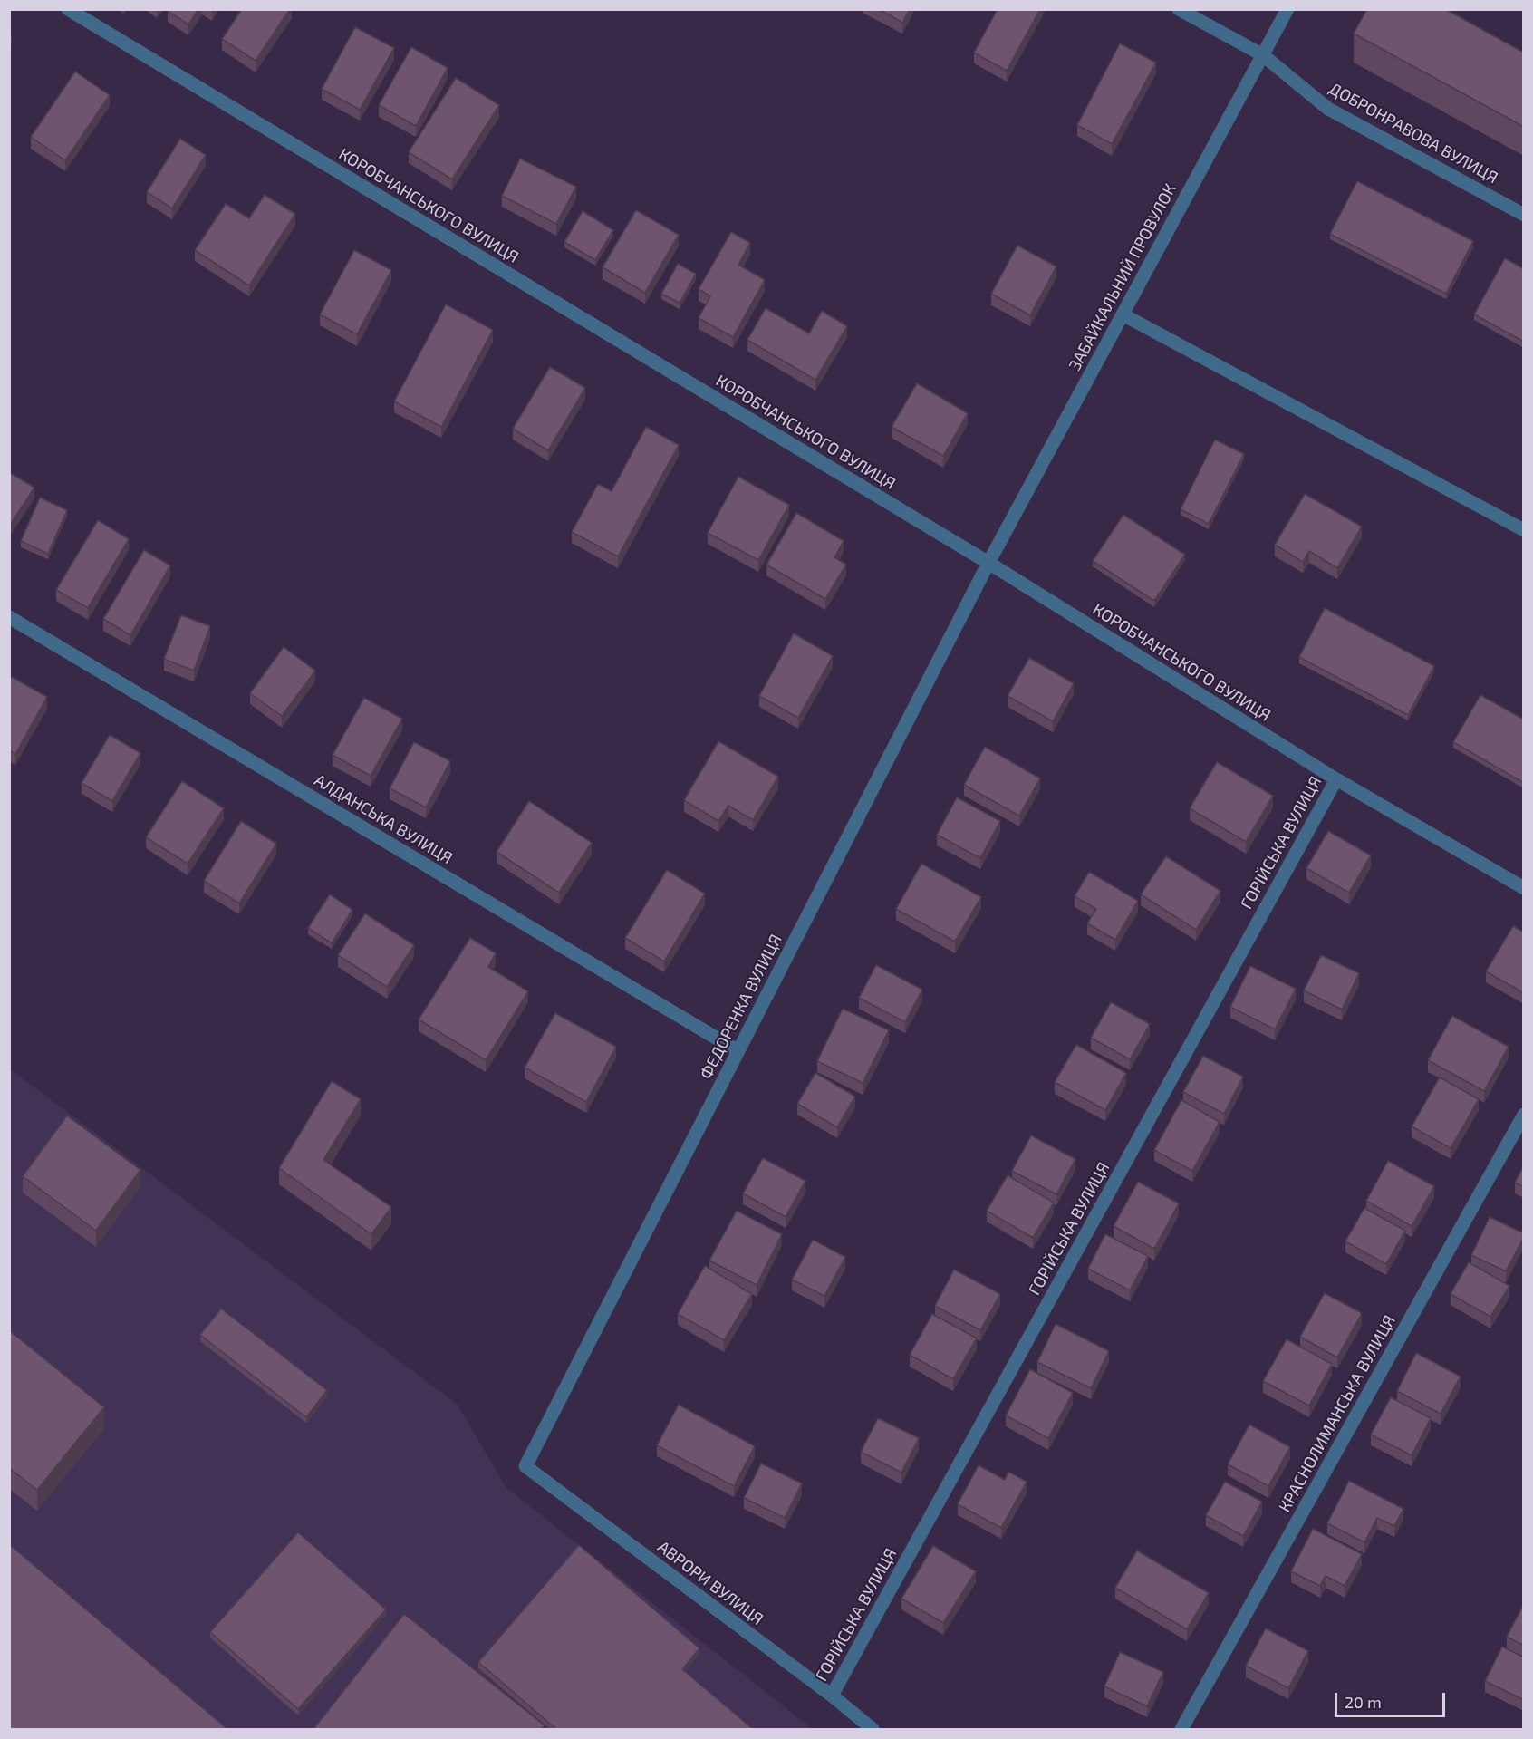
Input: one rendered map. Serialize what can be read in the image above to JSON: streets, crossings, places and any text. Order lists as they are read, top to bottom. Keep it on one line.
{"streets":{"street":["ДОБРОНРАВОВА ВУЛИЦЯ","КОРОБЧАНСЬКОГО ВУЛИЦЯ","ЗАБАЙКАЛЬНИЙ ПРОВУЛОК","АЛДАНСЬКА ВУЛИЦЯ","ГОРІЙСЬКА ВУЛИЦЯ","ФЕДОРЕНКА ВУЛИЦЯ","КРАСНОЛИМАНСЬКА ВУЛИЦЯ","АВРОРИ ВУЛИЦЯ"]},"crossings":[["ДОБРОНРАВОВА ВУЛИЦЯ","ЗАБАЙКАЛЬНИЙ ПРОВУЛОК"],["КОРОБЧАНСЬКОГО ВУЛИЦЯ","ЗАБАЙКАЛЬНИЙ ПРОВУЛОК"],["КОРОБЧАНСЬКОГО ВУЛИЦЯ","ГОРІЙСЬКА ВУЛИЦЯ"],["КОРОБЧАНСЬКОГО ВУЛИЦЯ","ФЕДОРЕНКА ВУЛИЦЯ"],["ЗАБАЙКАЛЬНИЙ ПРОВУЛОК","ФЕДОРЕНКА ВУЛИЦЯ"],["АЛДАНСЬКА ВУЛИЦЯ","ФЕДОРЕНКА ВУЛИЦЯ"],["ГОРІЙСЬКА ВУЛИЦЯ","АВРОРИ ВУЛИЦЯ"],["ФЕДОРЕНКА ВУЛИЦЯ","АВРОРИ ВУЛИЦЯ"]],"scale_bar":"20 m"}
